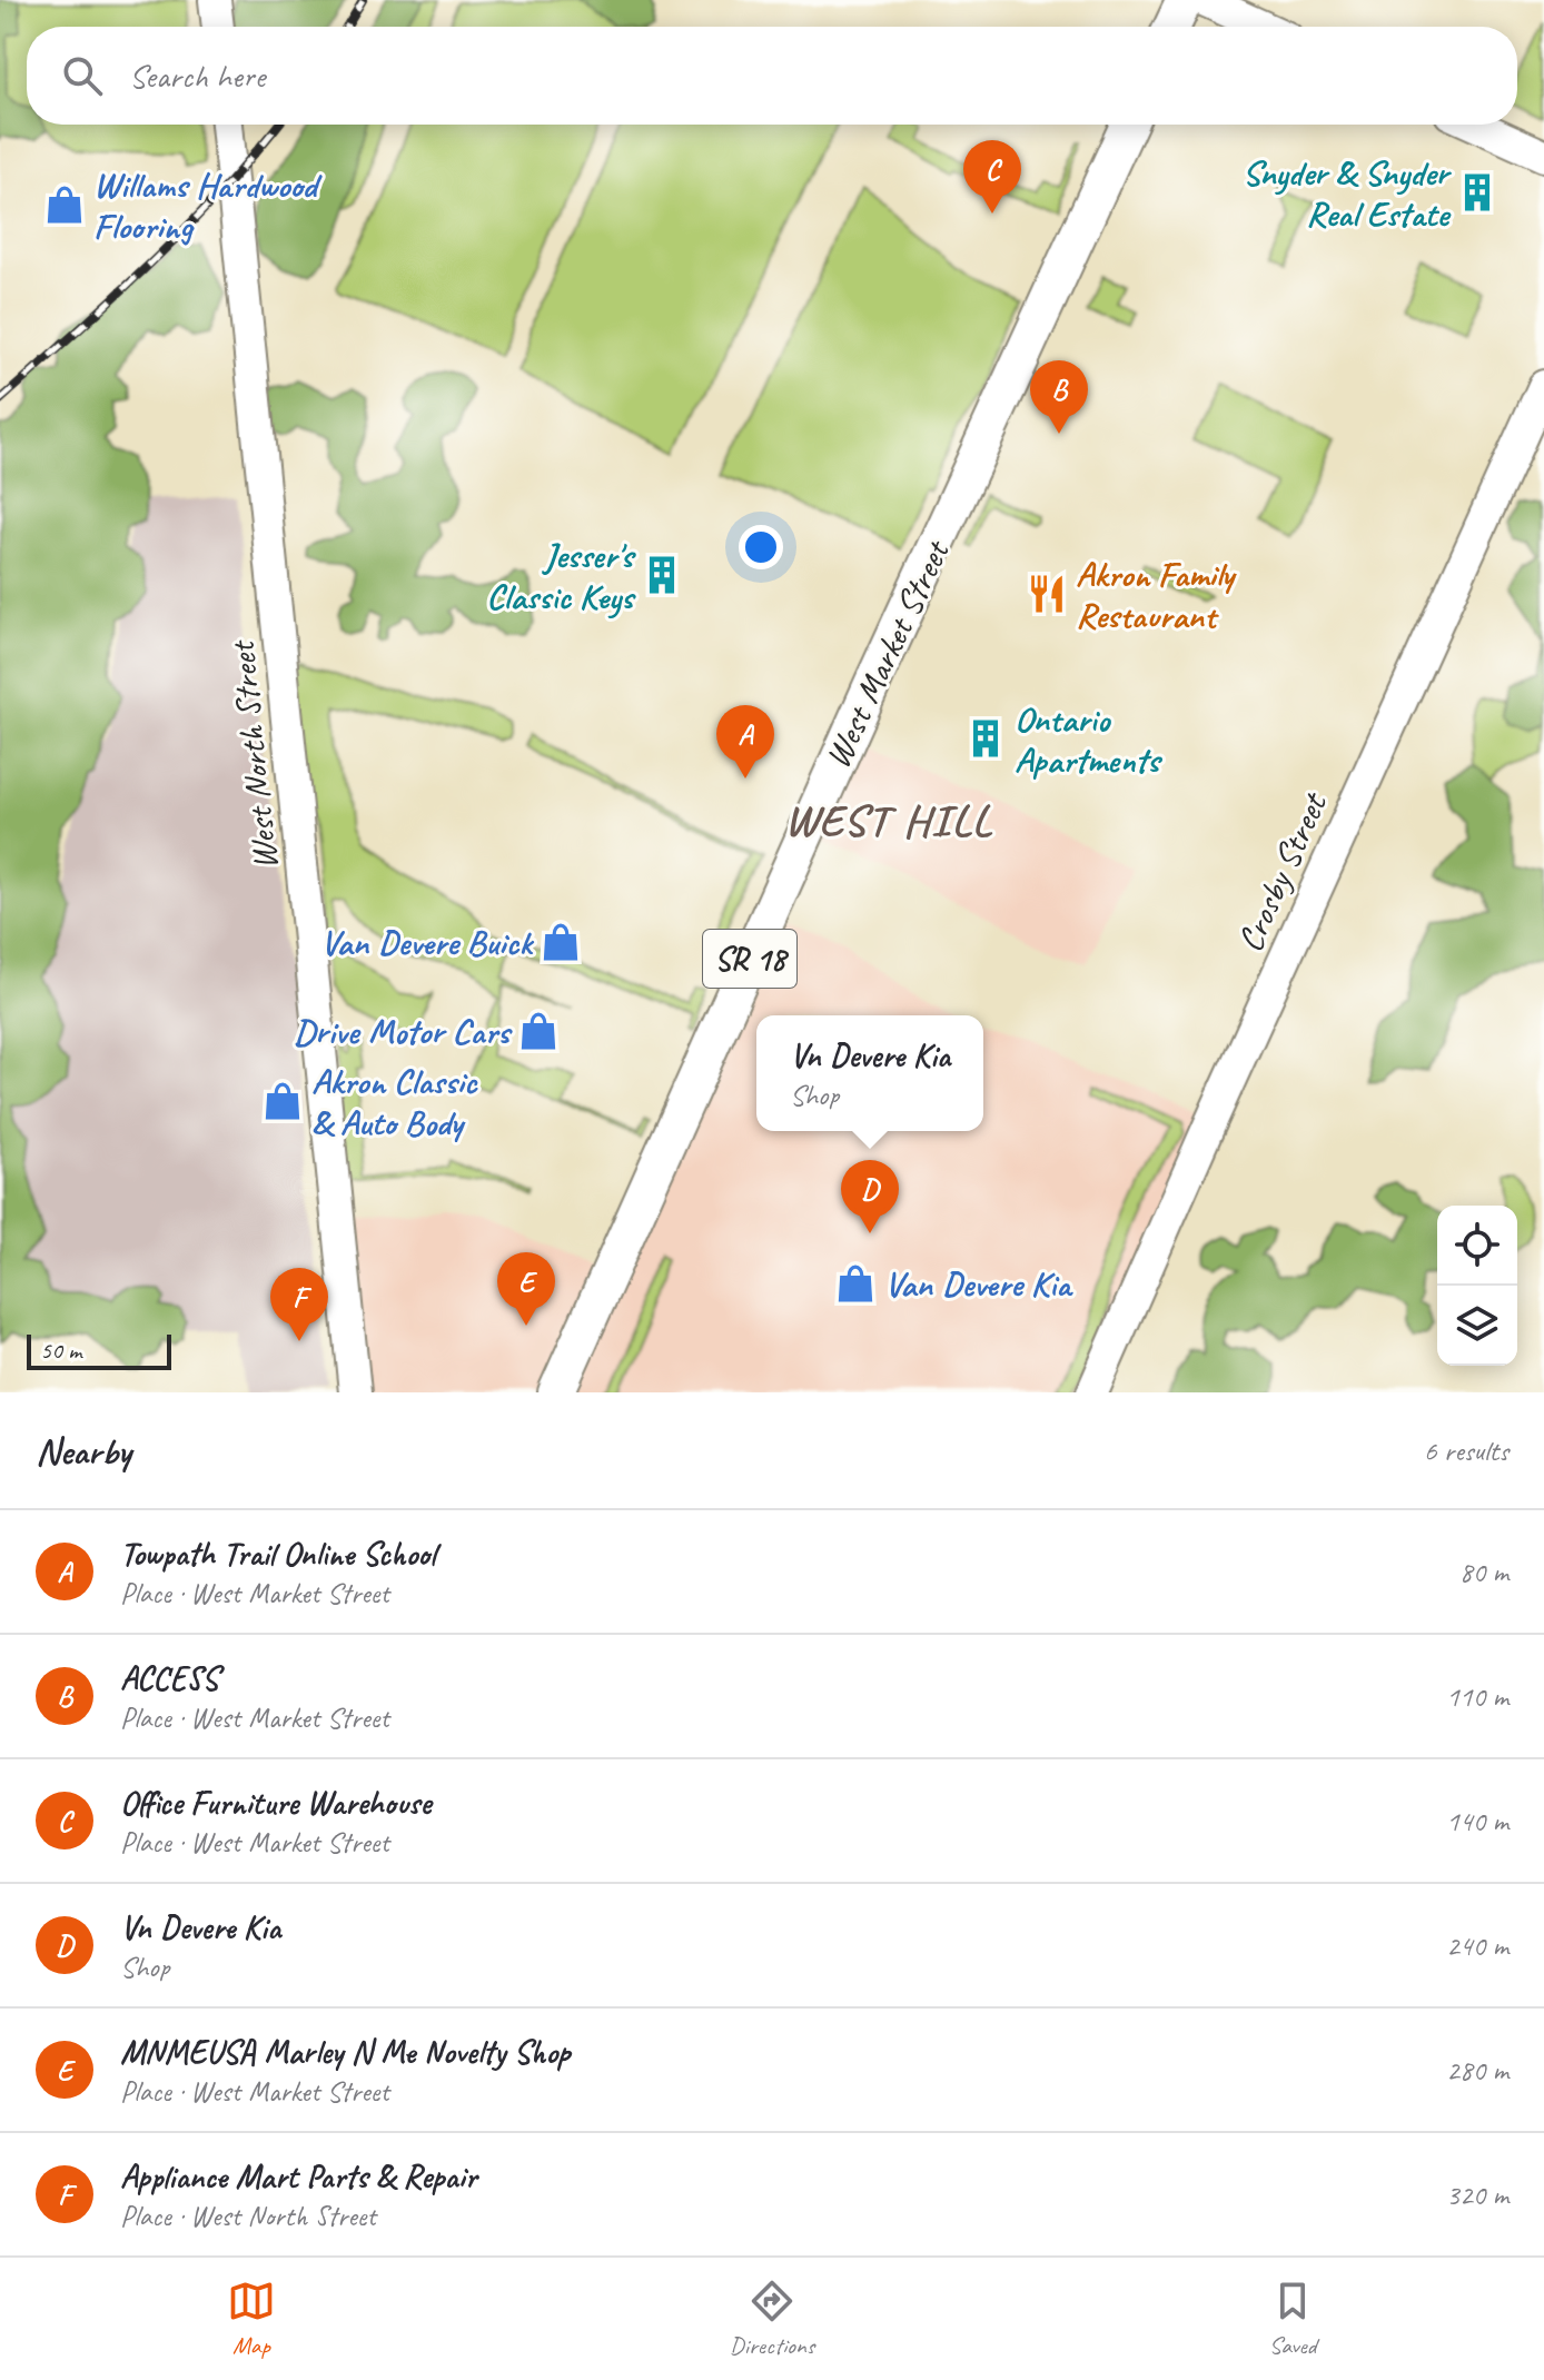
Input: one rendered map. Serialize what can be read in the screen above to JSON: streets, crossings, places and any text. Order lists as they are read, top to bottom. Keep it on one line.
{"streets":{"main road":["West Market Street","SR 18"],"street":["West North Street","Crosby Street"]},"districts":["WEST HILL"],"places":{"building":["Snyder & Snyder Real Estate","Jesser's Classic Keys","Ontario Apartments"],"shop":["Willams Hardwood Flooring","Van Devere Buick","Drive Motor Cars","Akron Classic & Auto Body","Van Devere Kia"],"restaurant":["Akron Family Restaurant"]},"scale_bar":"50 m","page":{"search":"Search here","pins":["C","B","A","D","E","F"],"popup":["Vn Devere Kia","Shop"],"scale":"50 m","heading":["Nearby","6 results"],"list":[{"mark":"A","name":"Towpath Trail Online School","note":"Place · West Market Street","value":"80 m"},{"mark":"B","name":"ACCESS","note":"Place · West Market Street","value":"110 m"},{"mark":"C","name":"Office Furniture Warehouse","note":"Place · West Market Street","value":"140 m"},{"mark":"D","name":"Vn Devere Kia","note":"Shop","value":"240 m"},{"mark":"E","name":"MNMEUSA Marley N Me Novelty Shop","note":"Place · West Market Street","value":"280 m"},{"mark":"F","name":"Appliance Mart Parts & Repair","note":"Place · West North Street","value":"320 m"}],"nav":["Map","Directions","Saved"]}}
